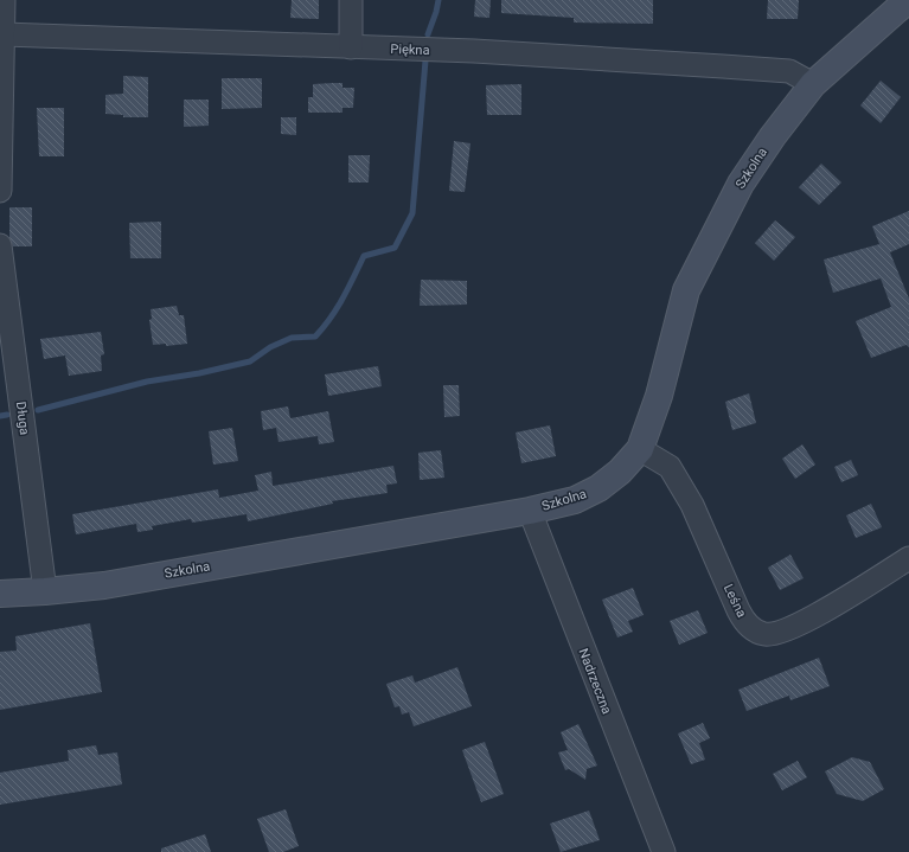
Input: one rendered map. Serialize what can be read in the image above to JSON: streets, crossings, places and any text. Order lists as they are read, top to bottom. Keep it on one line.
{"streets":{"street":["Piękna","Szkolna","Długa","Leśna","Nadrzeczna"]},"crossings":[["Piękna","Szkolna"],["Szkolna","Długa"],["Szkolna","Leśna"],["Szkolna","Nadrzeczna"]]}
